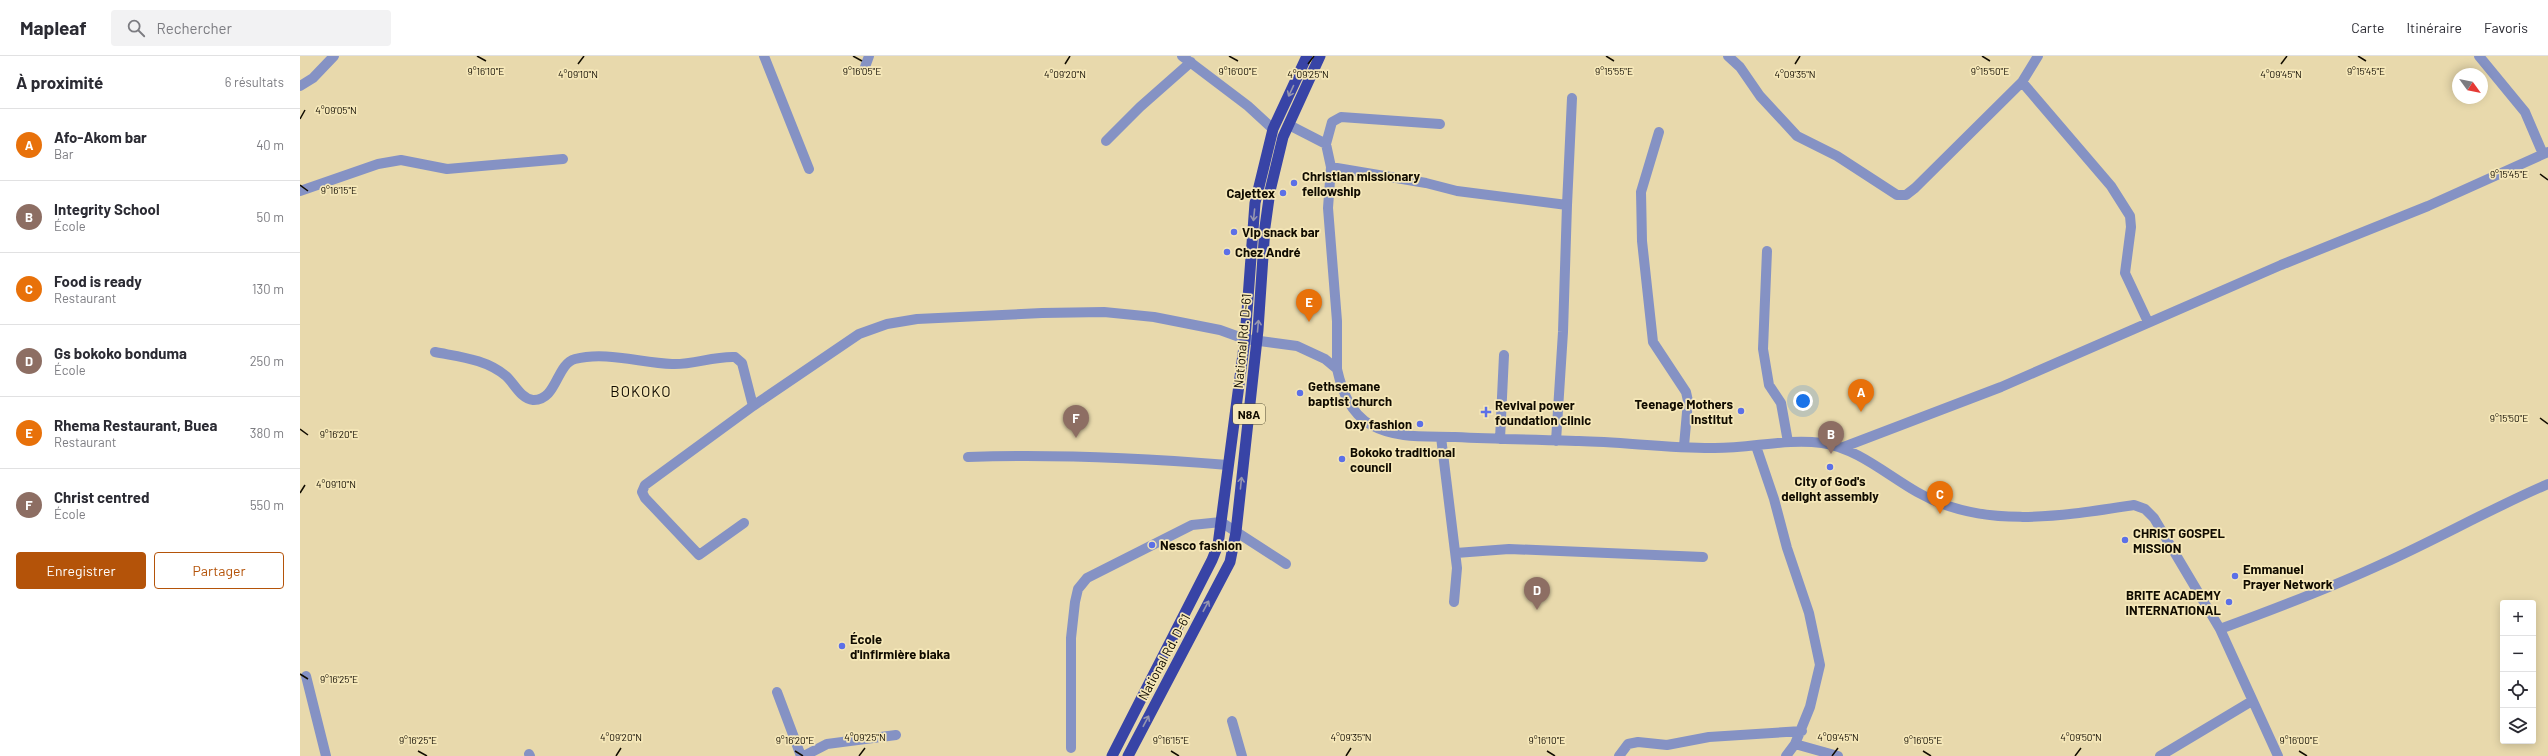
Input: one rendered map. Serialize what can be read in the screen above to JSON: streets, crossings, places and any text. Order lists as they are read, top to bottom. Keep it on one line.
{"streets":{"highway":["National Rd. D-61","N8A"]},"districts":["BOKOKO"],"places":{"other":["Christian missionary fellowship","Cajettex","Vip snack bar","Chez André","Gethsemane baptist church","Teenage Mothers Institut","Oxy fashion","Bokoko traditional council","City of God's delight assembly","CHRIST GOSPEL MISSION","Nesco fashion","Emmanuel Prayer Network","BRITE ACADEMY INTERNATIONAL","École d'infirmière biaka"],"health":["Revival power foundation clinic"]},"north":"bottom right","page":{"header":"Mapleaf","search":"Rechercher","nav":["Carte","Itinéraire","Favoris"],"heading":["À proximité","6 résultats"],"list":[{"mark":"A","name":"Afo-Akom bar","note":"Bar","value":"40 m"},{"mark":"B","name":"Integrity School","note":"École","value":"50 m"},{"mark":"C","name":"Food is ready","note":"Restaurant","value":"130 m"},{"mark":"D","name":"Gs bokoko bonduma","note":"École","value":"250 m"},{"mark":"E","name":"Rhema Restaurant, Buea","note":"Restaurant","value":"380 m"},{"mark":"F","name":"Christ centred","note":"École","value":"550 m"}],"pins":["E","A","F","B","C","D"],"buttons":["Enregistrer","Partager"],"map_buttons":["+","−"]},"coordinates":["9°16'05\"E","9°16'00\"E","9°15'55\"E","9°15'45\"E","9°16'10\"E","9°15'50\"E","4°09'25\"N","4°09'10\"N","4°09'20\"N","4°09'35\"N","4°09'45\"N","4°09'05\"N","9°16'15\"E","9°16'20\"E","9°16'25\"E","4°09'50\"N"]}
